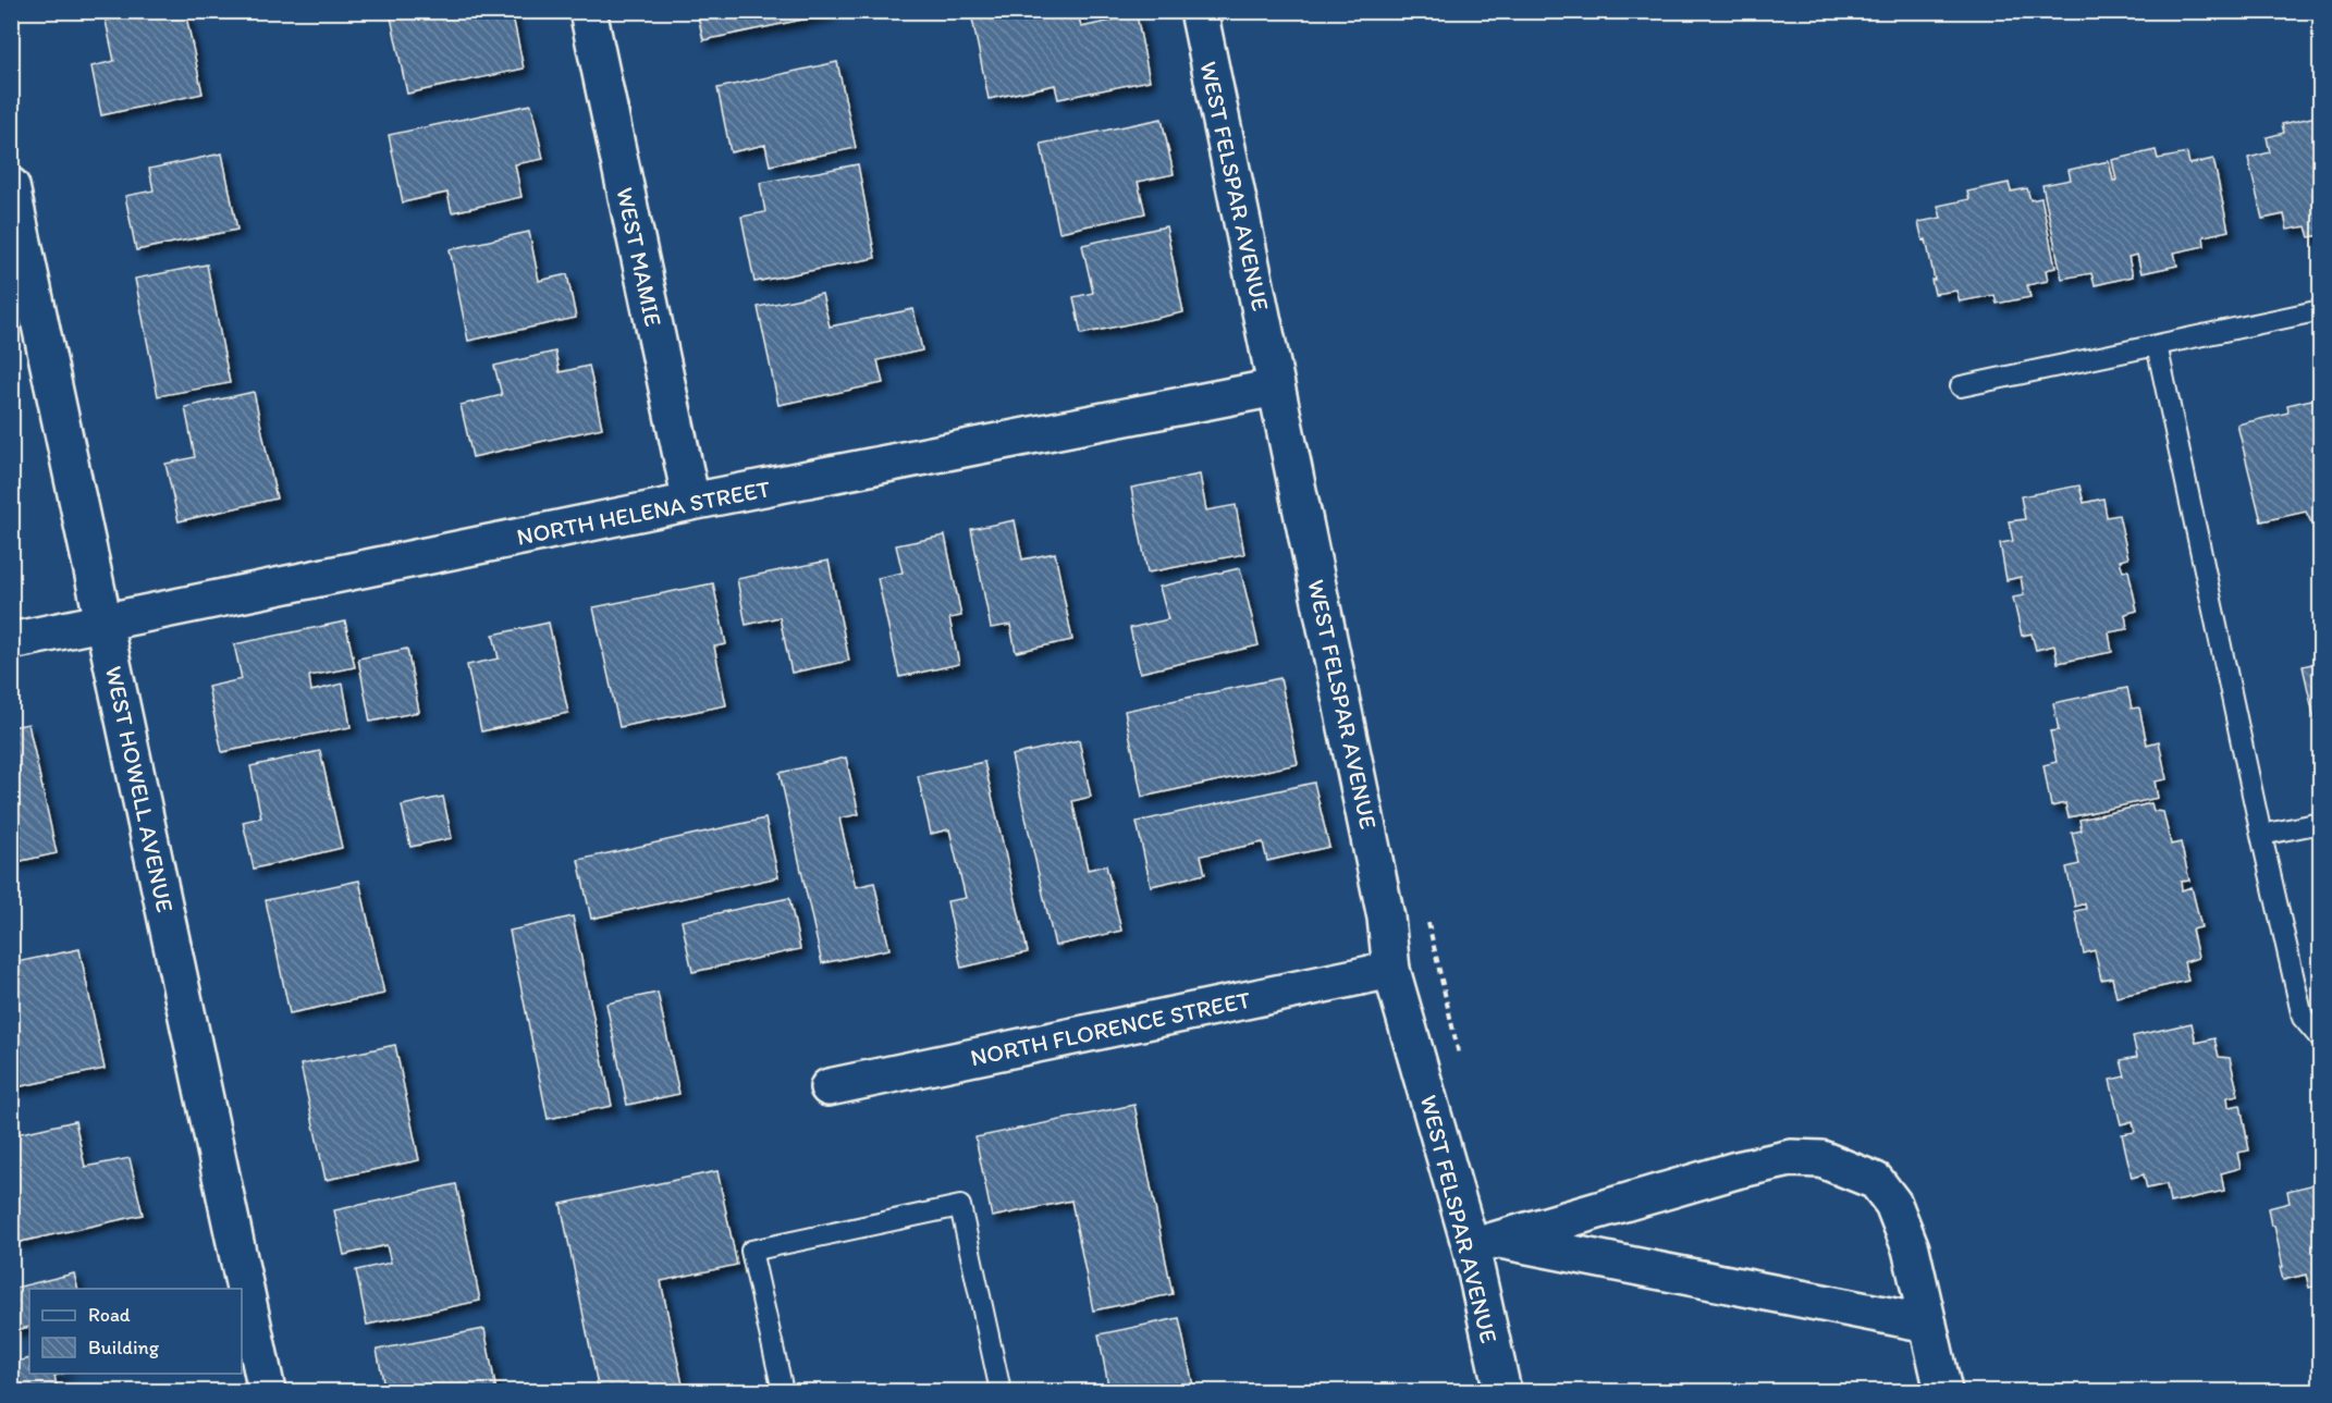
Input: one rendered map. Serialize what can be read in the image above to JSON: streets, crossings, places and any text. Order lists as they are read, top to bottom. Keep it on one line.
{"streets":{"street":["WEST FELSPAR AVENUE","WEST MAMIE","NORTH HELENA STREET","WEST HOWELL AVENUE","NORTH FLORENCE STREET"]},"crossings":[["WEST FELSPAR AVENUE","NORTH HELENA STREET"],["WEST FELSPAR AVENUE","NORTH FLORENCE STREET"],["WEST MAMIE","NORTH HELENA STREET"],["NORTH HELENA STREET","WEST HOWELL AVENUE"]],"legend":["Road","Building"]}
